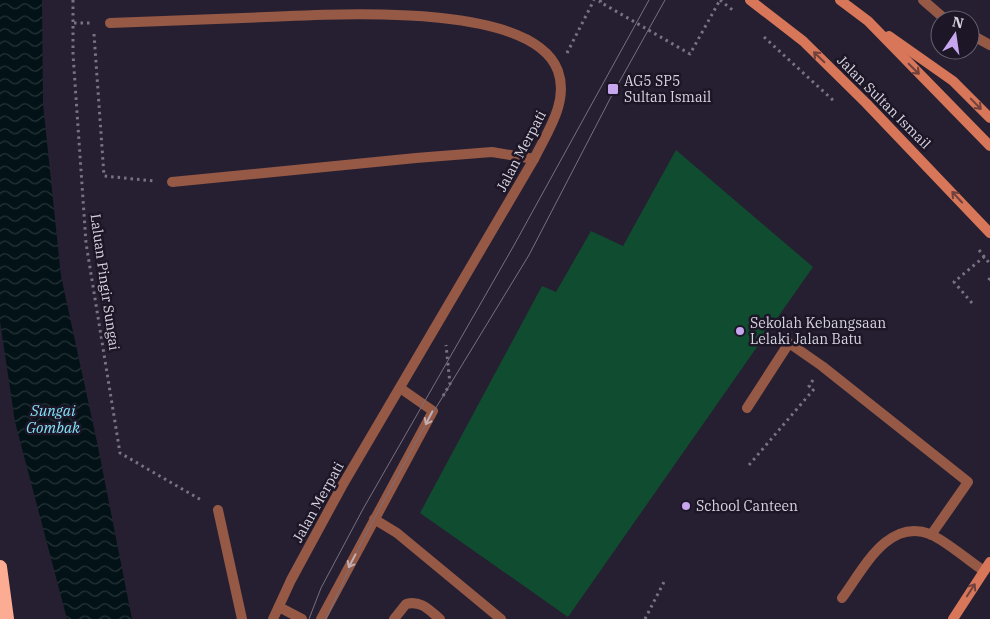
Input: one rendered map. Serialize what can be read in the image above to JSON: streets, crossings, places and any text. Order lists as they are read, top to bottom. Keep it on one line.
{"streets":{"main road":["Jalan Sultan Ismail"],"street":["Jalan Merpati"],"path":["Laluan Pingir Sungai"]},"water":["Sungai Gombak"],"places":{"transit":["AG5 SP5 Sultan Ismail"],"other":["Sekolah Kebangsaan Lelaki Jalan Batu","School Canteen"]},"north":"top"}
